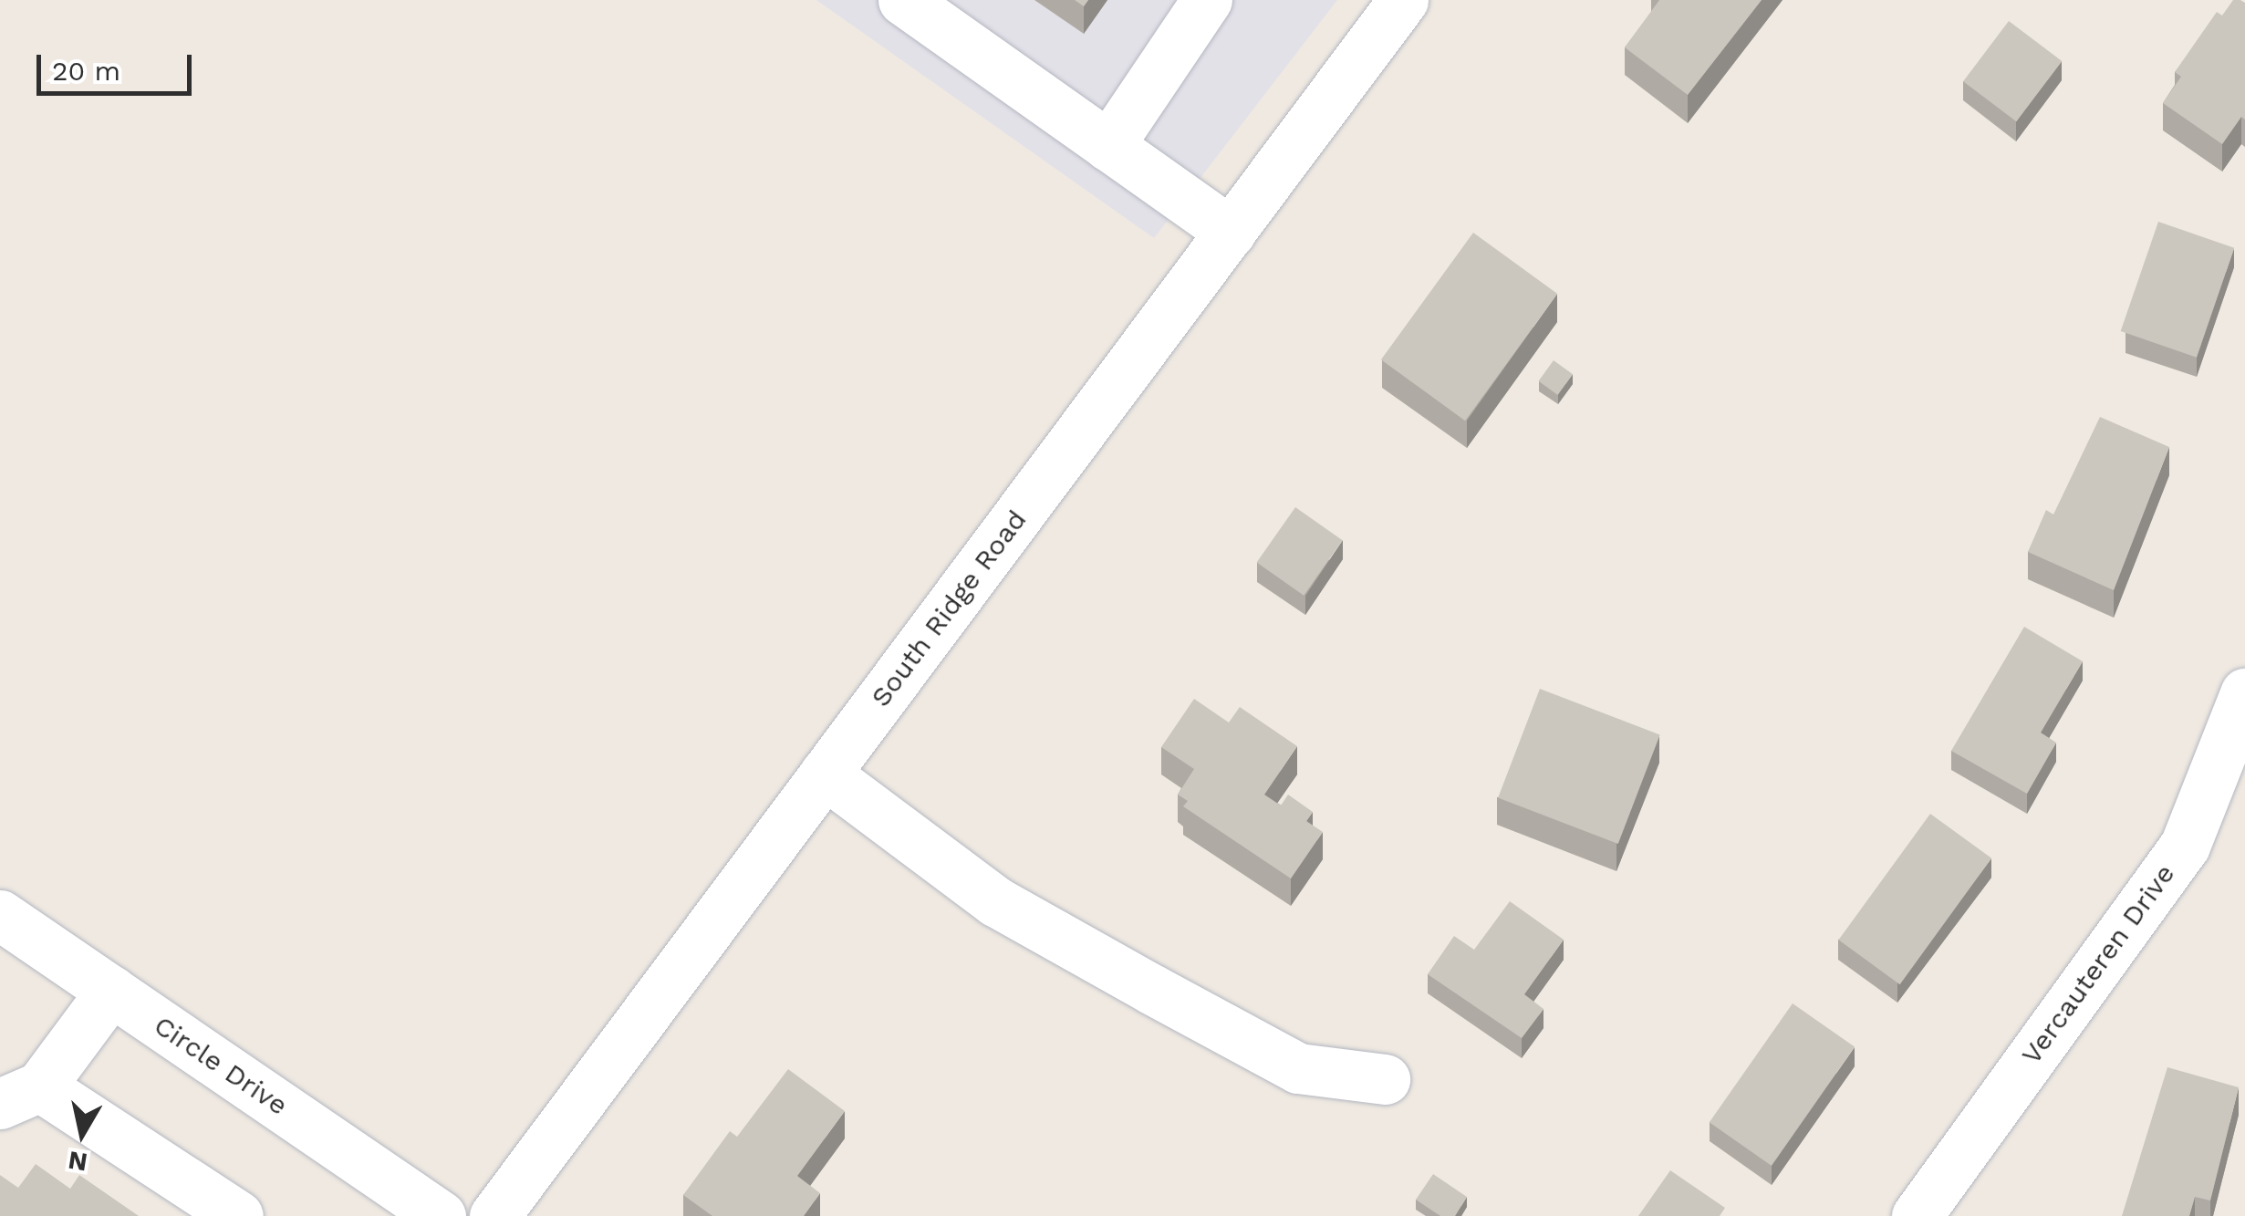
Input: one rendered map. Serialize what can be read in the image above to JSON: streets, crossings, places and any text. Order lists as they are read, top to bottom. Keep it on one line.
{"streets":{"street":["South Ridge Road","Vercauteren Drive","Circle Drive"]},"scale_bar":"20 m","north":"bottom"}
